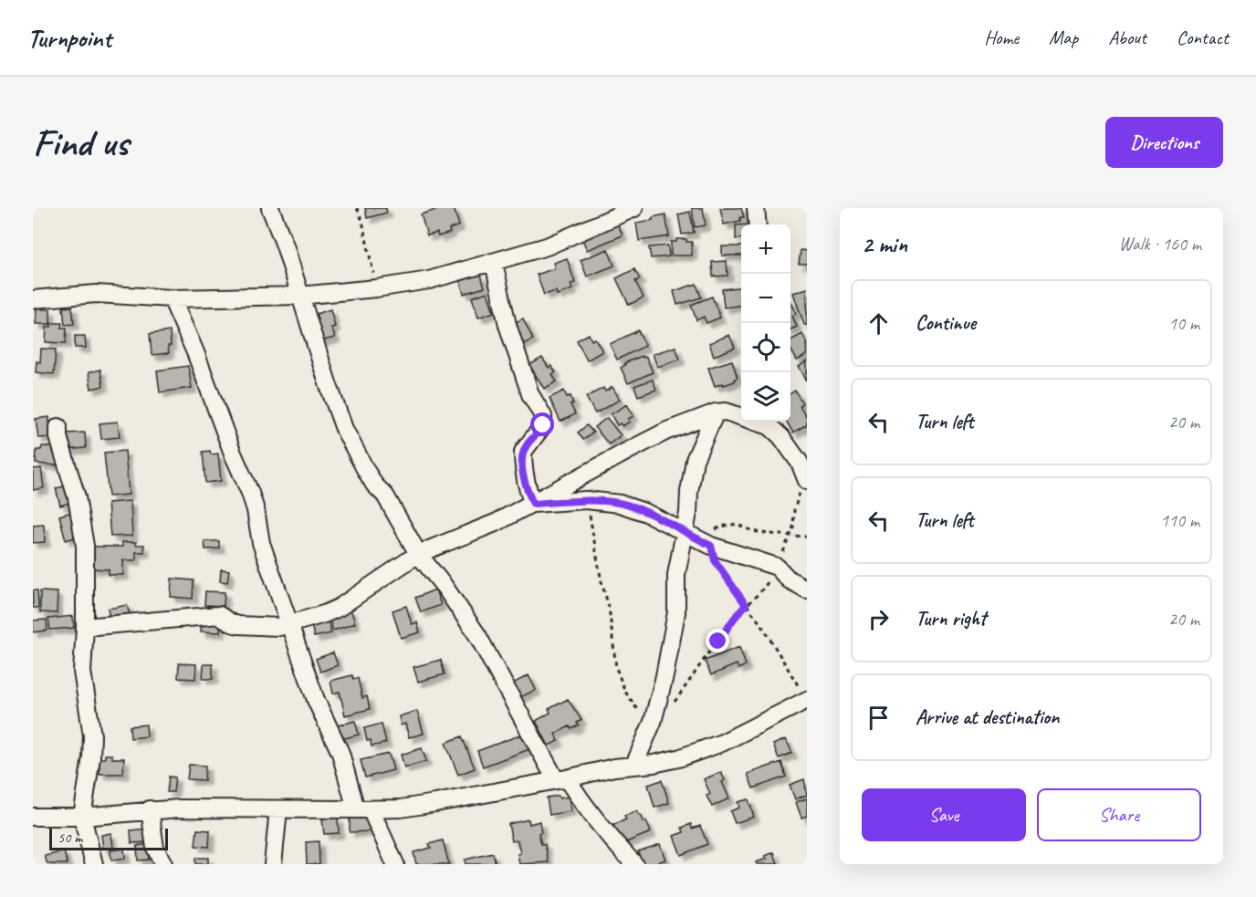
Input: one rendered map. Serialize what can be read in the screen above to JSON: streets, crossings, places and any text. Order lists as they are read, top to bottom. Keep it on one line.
{"scale_bar":"50 m","page":{"header":"Turnpoint","nav":["Home","Map","About","Contact"],"buttons":["Directions",["Save","Share"]],"title":"Find us","heading":["2 min","Walk · 160 m"],"map_buttons":["+","−"],"list":[["Continue","10 m"],["Turn left","20 m"],["Turn left","110 m"],["Turn right","20 m"],"Arrive at destination"],"scale":"50 m"}}
